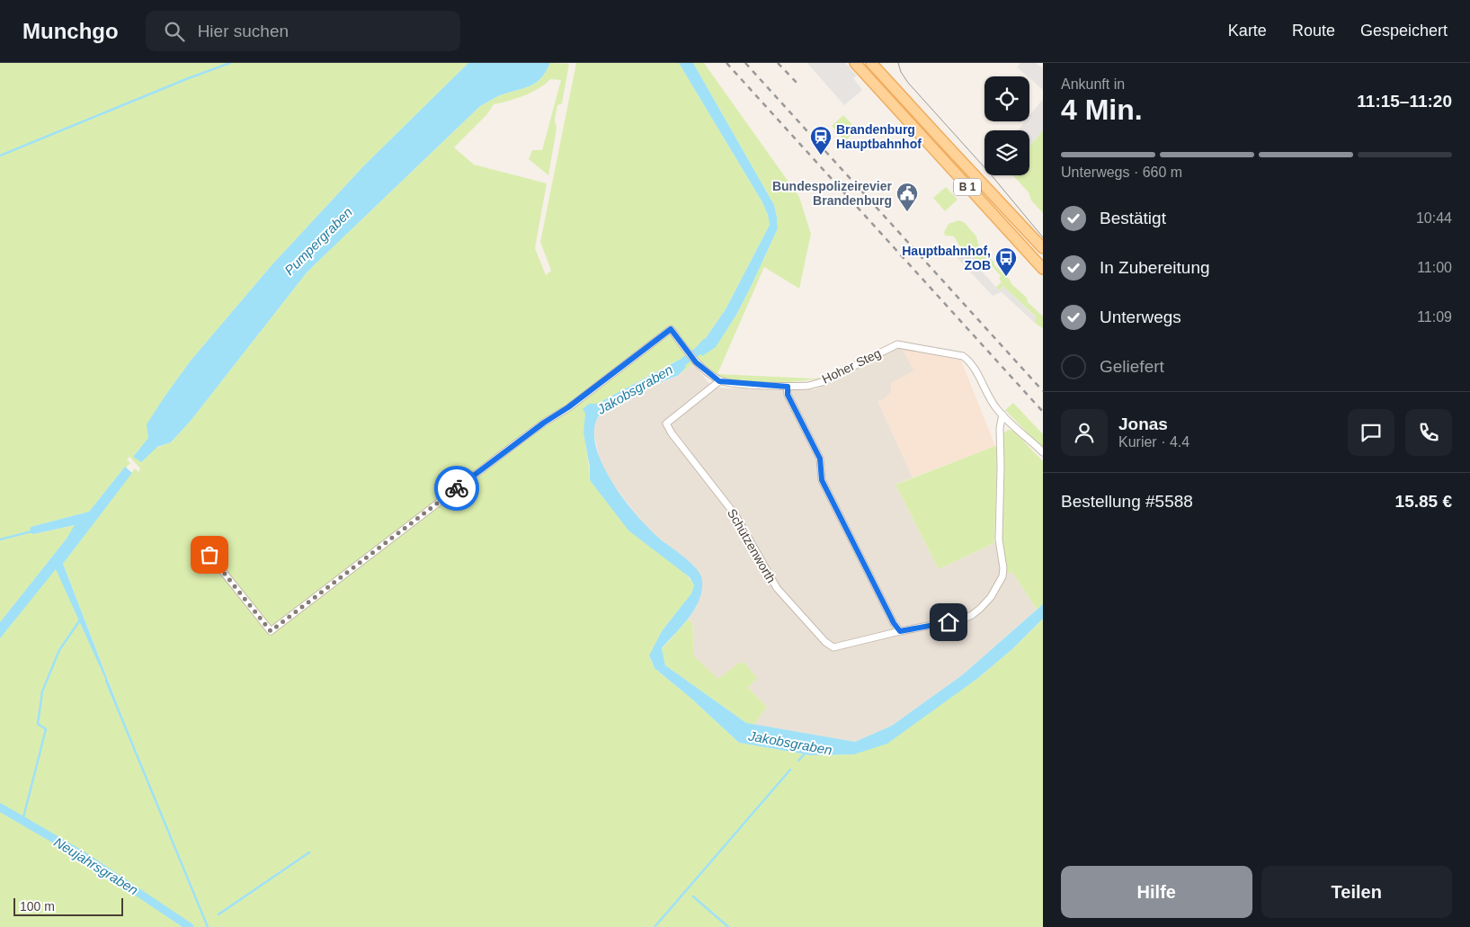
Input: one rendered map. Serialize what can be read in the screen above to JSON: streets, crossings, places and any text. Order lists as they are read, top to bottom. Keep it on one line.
{"streets":{"main road":["B 1"],"street":["Hoher Steg","Schützenworth"]},"crossings":[["Hoher Steg","Schützenworth"]],"water":["Pumpergraben","Jakobsgraben","Neujahrsgraben"],"places":{"station":["Brandenburg Hauptbahnhof"],"public building":["Bundespolizeirevier Brandenburg"],"bus stop":["Hauptbahnhof, ZOB"]},"scale_bar":"100 m","page":{"header":"Munchgo","search":"Hier suchen","nav":["Karte","Route","Gespeichert"],"heading":["4 Min.","Ankunft in","11:15–11:20"],"panel":["Jonas","Kurier · 4.4","Bestellung #5588","15.85 €"],"bar":"Unterwegs · 660 m","list":[["Bestätigt","10:44"],["In Zubereitung","11:00"],["Unterwegs","11:09"],"Geliefert"],"buttons":["Hilfe","Teilen"],"scale":"100 m"}}
